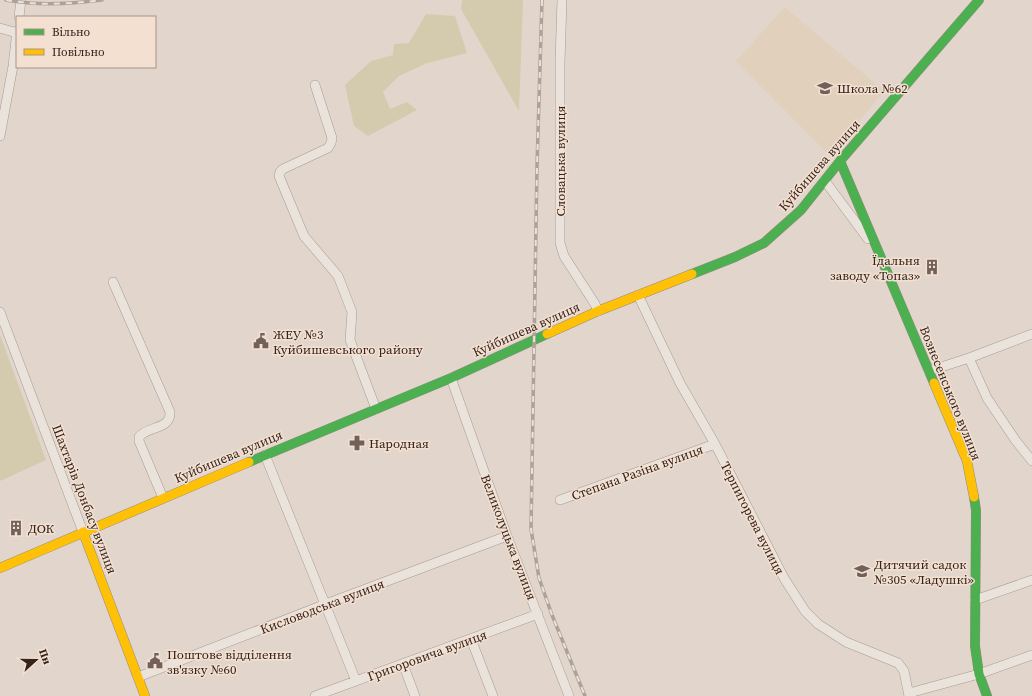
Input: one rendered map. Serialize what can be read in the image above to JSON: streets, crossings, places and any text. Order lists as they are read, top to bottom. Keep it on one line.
{"streets":{"main road":["Куйбишева вулиця","Вознесенського вулиця","Шахтарів Донбасу вулиця"],"street":["Словацька вулиця","Степана Разіна вулиця","Терпигорева вулиця","Великолуцька вулиця","Кисловодська вулиця","Григоровича вулиця"]},"crossings":[["Словацька вулиця","Куйбишева вулиця"],["Куйбишева вулиця","Вознесенського вулиця"],["Куйбишева вулиця","Шахтарів Донбасу вулиця"],["Куйбишева вулиця","Терпигорева вулиця"],["Куйбишева вулиця","Великолуцька вулиця"],["Степана Разіна вулиця","Терпигорева вулиця"],["Шахтарів Донбасу вулиця","Кисловодська вулиця"],["Великолуцька вулиця","Кисловодська вулиця"],["Великолуцька вулиця","Григоровича вулиця"]],"places":{"school or university":["Школа №62","Дитячий садок №305 «Ладушкі»"],"building":["Їдальня заводу «Топаз»","ДОК"],"public building":["ЖЕУ №3 Куйбишевського району","Поштове відділення зв'язку №60"],"pharmacy":["Народная"]},"legend":["Вільно","Повільно"],"north":"right"}
